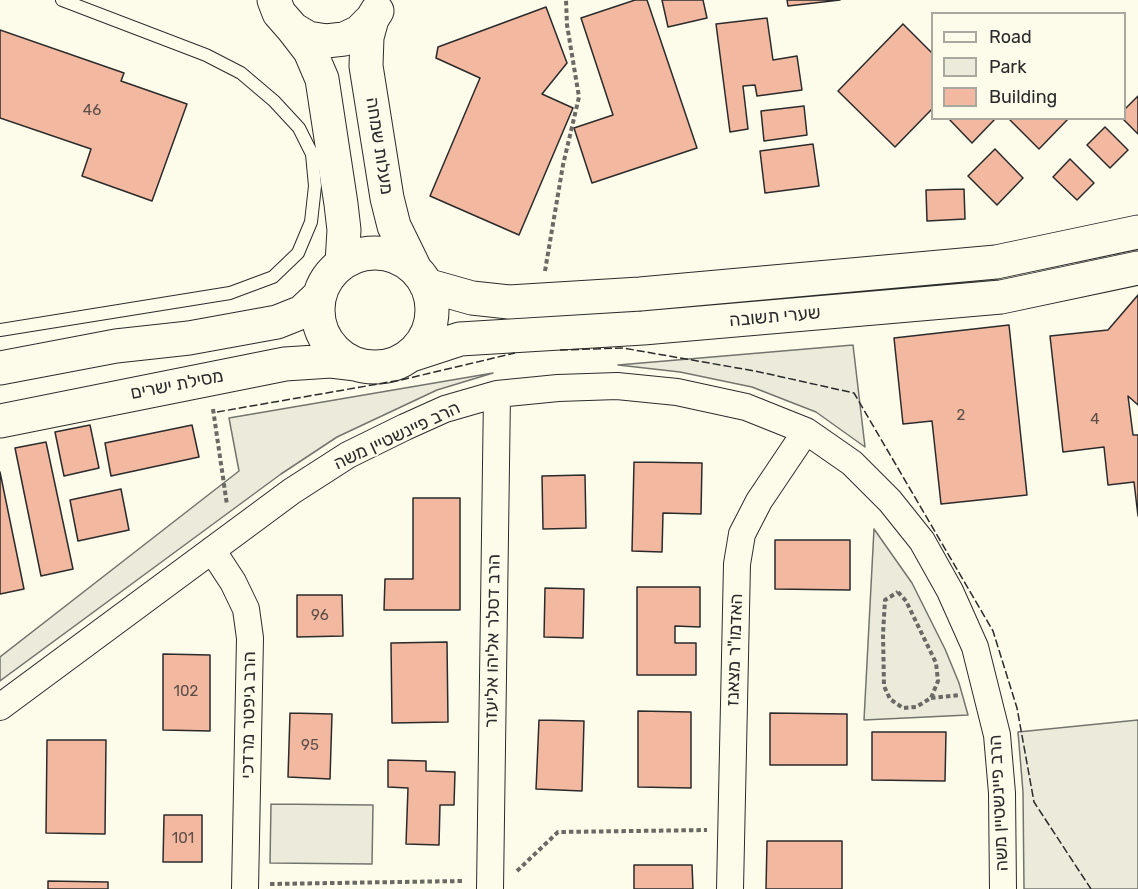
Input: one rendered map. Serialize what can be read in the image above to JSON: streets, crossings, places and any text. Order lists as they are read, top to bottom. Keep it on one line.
{"streets":{"street":["מעלות שמחה","שערי תשובה","מסילת ישרים","הרב פיינשטיין משה","הרב דסלר אליהו אליעזר","האדמו\"ר מצאנז","הרב גיפטר מרדכי"]},"crossings":[["מעלות שמחה","שערי תשובה"],["מעלות שמחה","מסילת ישרים"],["שערי תשובה","מסילת ישרים"],["הרב פיינשטיין משה","הרב דסלר אליהו אליעזר"],["הרב פיינשטיין משה","האדמו\"ר מצאנז"],["הרב פיינשטיין משה","הרב גיפטר מרדכי"]],"house_numbers":["46","2","4","96","102","95","101"],"legend":["Road","Park","Building"]}
